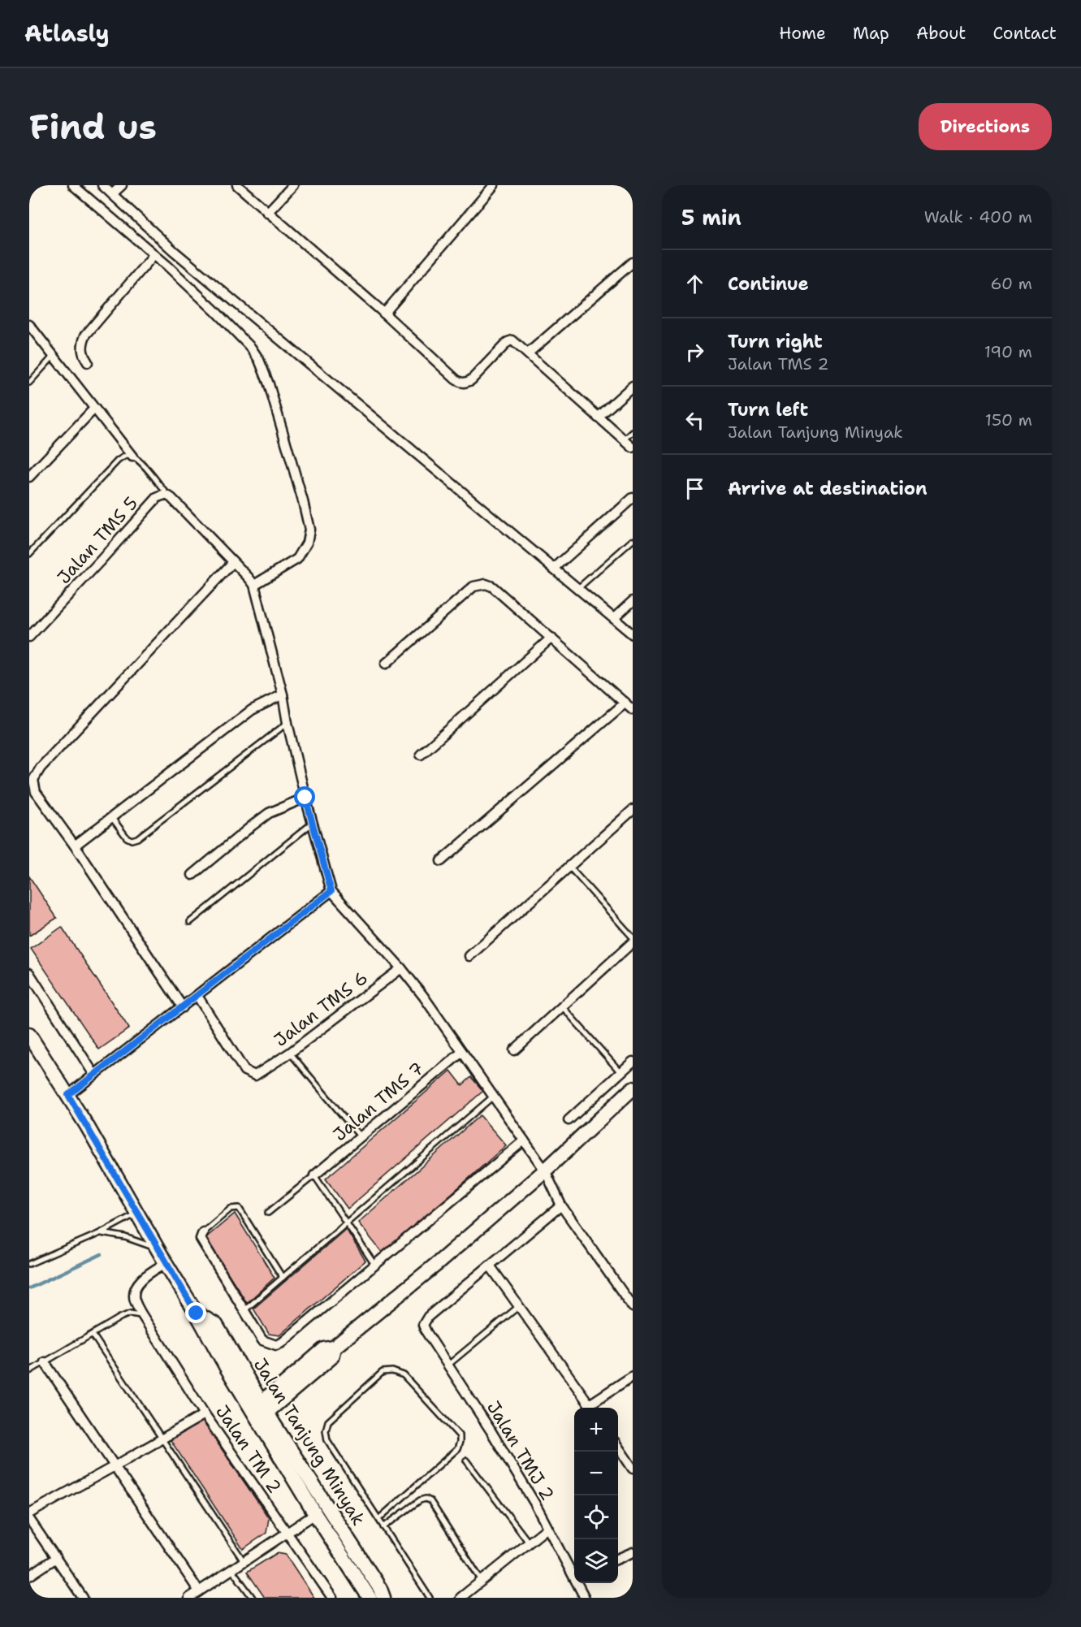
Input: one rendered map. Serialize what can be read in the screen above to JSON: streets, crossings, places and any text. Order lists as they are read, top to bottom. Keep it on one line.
{"streets":{"main road":["Jalan Tanjung Minyak"],"street":["Jalan TMS 5","Jalan TMS 6","Jalan TMS 7","Jalan TM 2","Jalan TMJ 2"]},"crossings":[["Jalan Tanjung Minyak","Jalan TM 2"]],"page":{"header":"Atlasly","nav":["Home","Map","About","Contact"],"buttons":"Directions","title":"Find us","heading":["5 min","Walk · 400 m"],"list":[["Continue","60 m"],["Turn right","Jalan TMS 2","190 m"],["Turn left","Jalan Tanjung Minyak","150 m"],"Arrive at destination"],"map_buttons":["+","−"]}}
